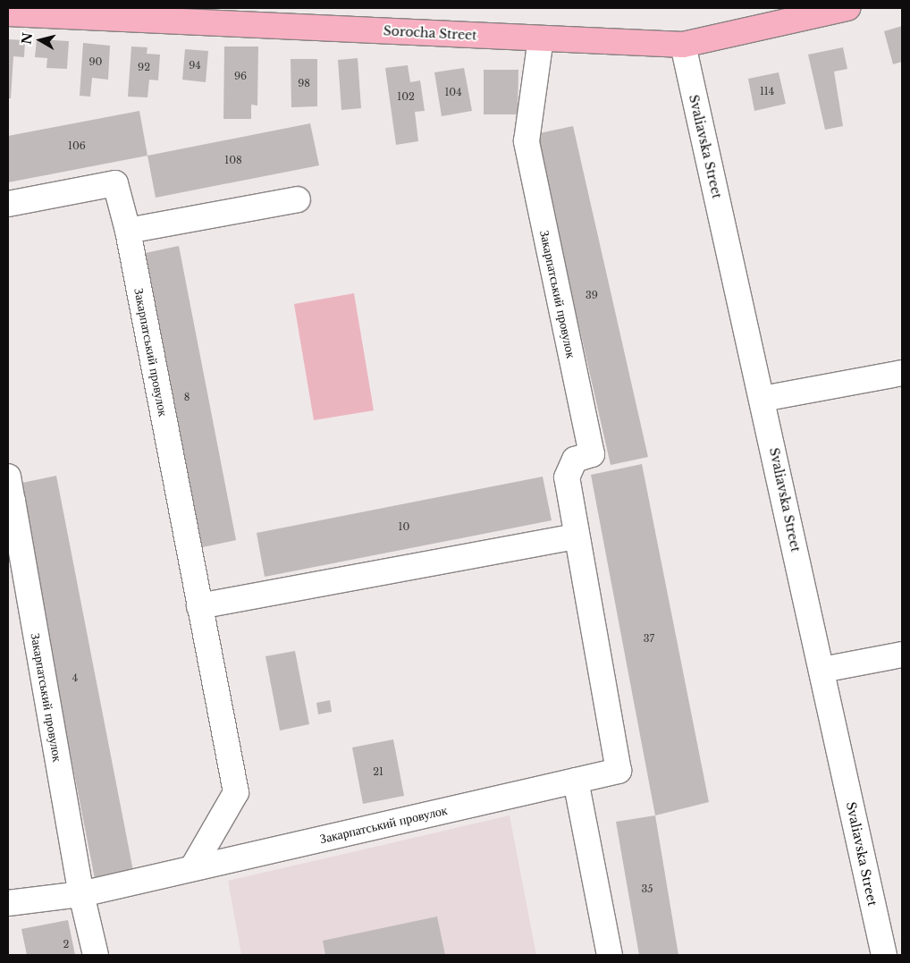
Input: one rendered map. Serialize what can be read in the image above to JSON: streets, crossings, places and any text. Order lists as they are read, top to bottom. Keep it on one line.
{"streets":{"main road":["Sorocha Street"],"street":["Svaliavska Street","Закарпатський провулок"]},"crossings":[["Sorocha Street","Svaliavska Street"],["Sorocha Street","Закарпатський провулок"]],"house_numbers":["90","94","92","96","98","114","104","102","106","108","39","8","10","37","4","21","35","2"],"north":"left"}
